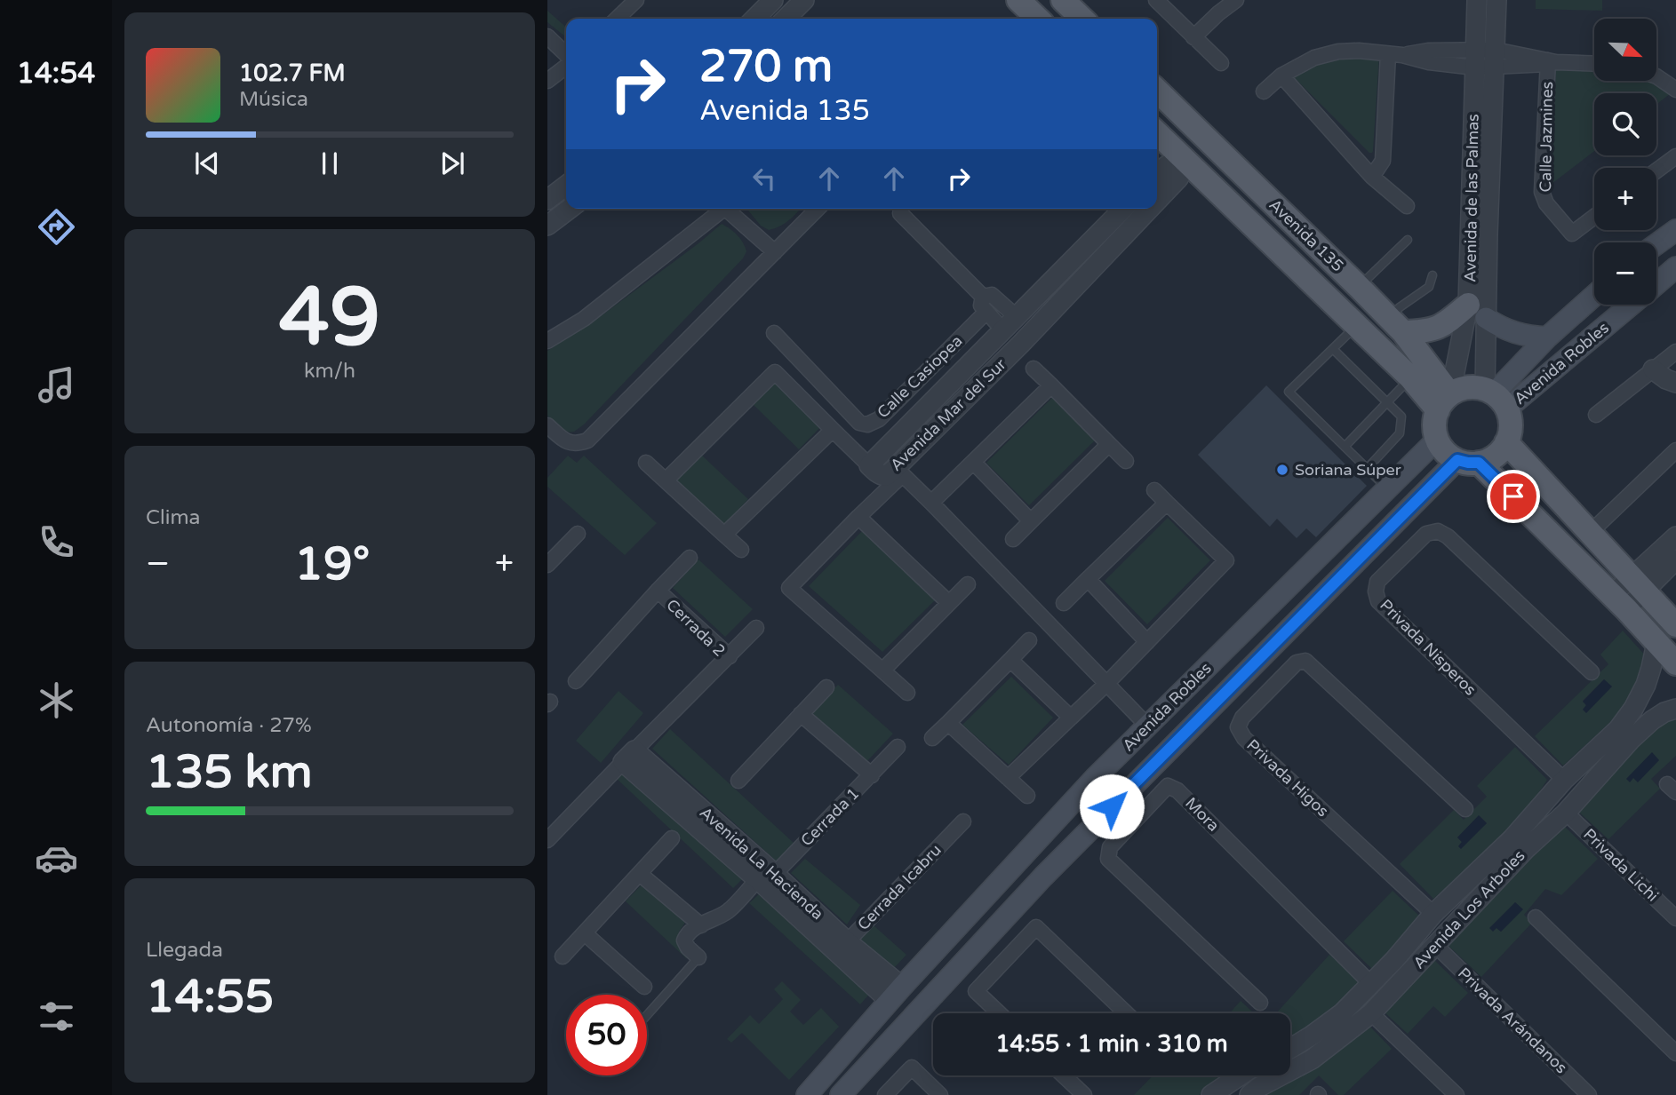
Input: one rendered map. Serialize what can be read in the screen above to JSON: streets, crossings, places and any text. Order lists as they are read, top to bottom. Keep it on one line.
{"streets":{"main road":["Avenida 135","Avenida Robles"],"street":["Calle Jazmines","Avenida de las Palmas","Calle Casiopea","Avenida Mar del Sur","Cerrada 2","Privada Nisperos","Privada Higos","Mora","Cerrada 1","Avenida La Hacienda","Privada Lichi","Cerrada Icabru","Avenida Los Arboles","Privada Arándanos"]},"crossings":[["Calle Jazmines","Avenida de las Palmas"],["Avenida de las Palmas","Avenida 135"],["Avenida de las Palmas","Avenida Robles"],["Avenida 135","Avenida Robles"],["Avenida 135","Avenida Mar del Sur"],["Avenida Robles","Avenida La Hacienda"],["Cerrada 2","Avenida La Hacienda"],["Privada Nisperos","Avenida Los Arboles"],["Privada Higos","Avenida Los Arboles"],["Mora","Avenida Los Arboles"],["Cerrada 1","Avenida La Hacienda"],["Avenida La Hacienda","Cerrada Icabru"],["Privada Lichi","Avenida Los Arboles"],["Avenida Los Arboles","Privada Arándanos"]],"places":["Soriana Súper"],"north":"bottom right","page":{"tabs":"14:54","map_buttons":["+","−"],"turn":["270 m","Avenida 135"],"song":["102.7 FM","Música"],"tile":[["49","km/h"],"Clima",["Autonomía · 27%","135 km"],["Llegada","14:55"]],"heat":["−","19°","+"],"limit":"50","trip":"14:55 · 1 min · 310 m"}}
